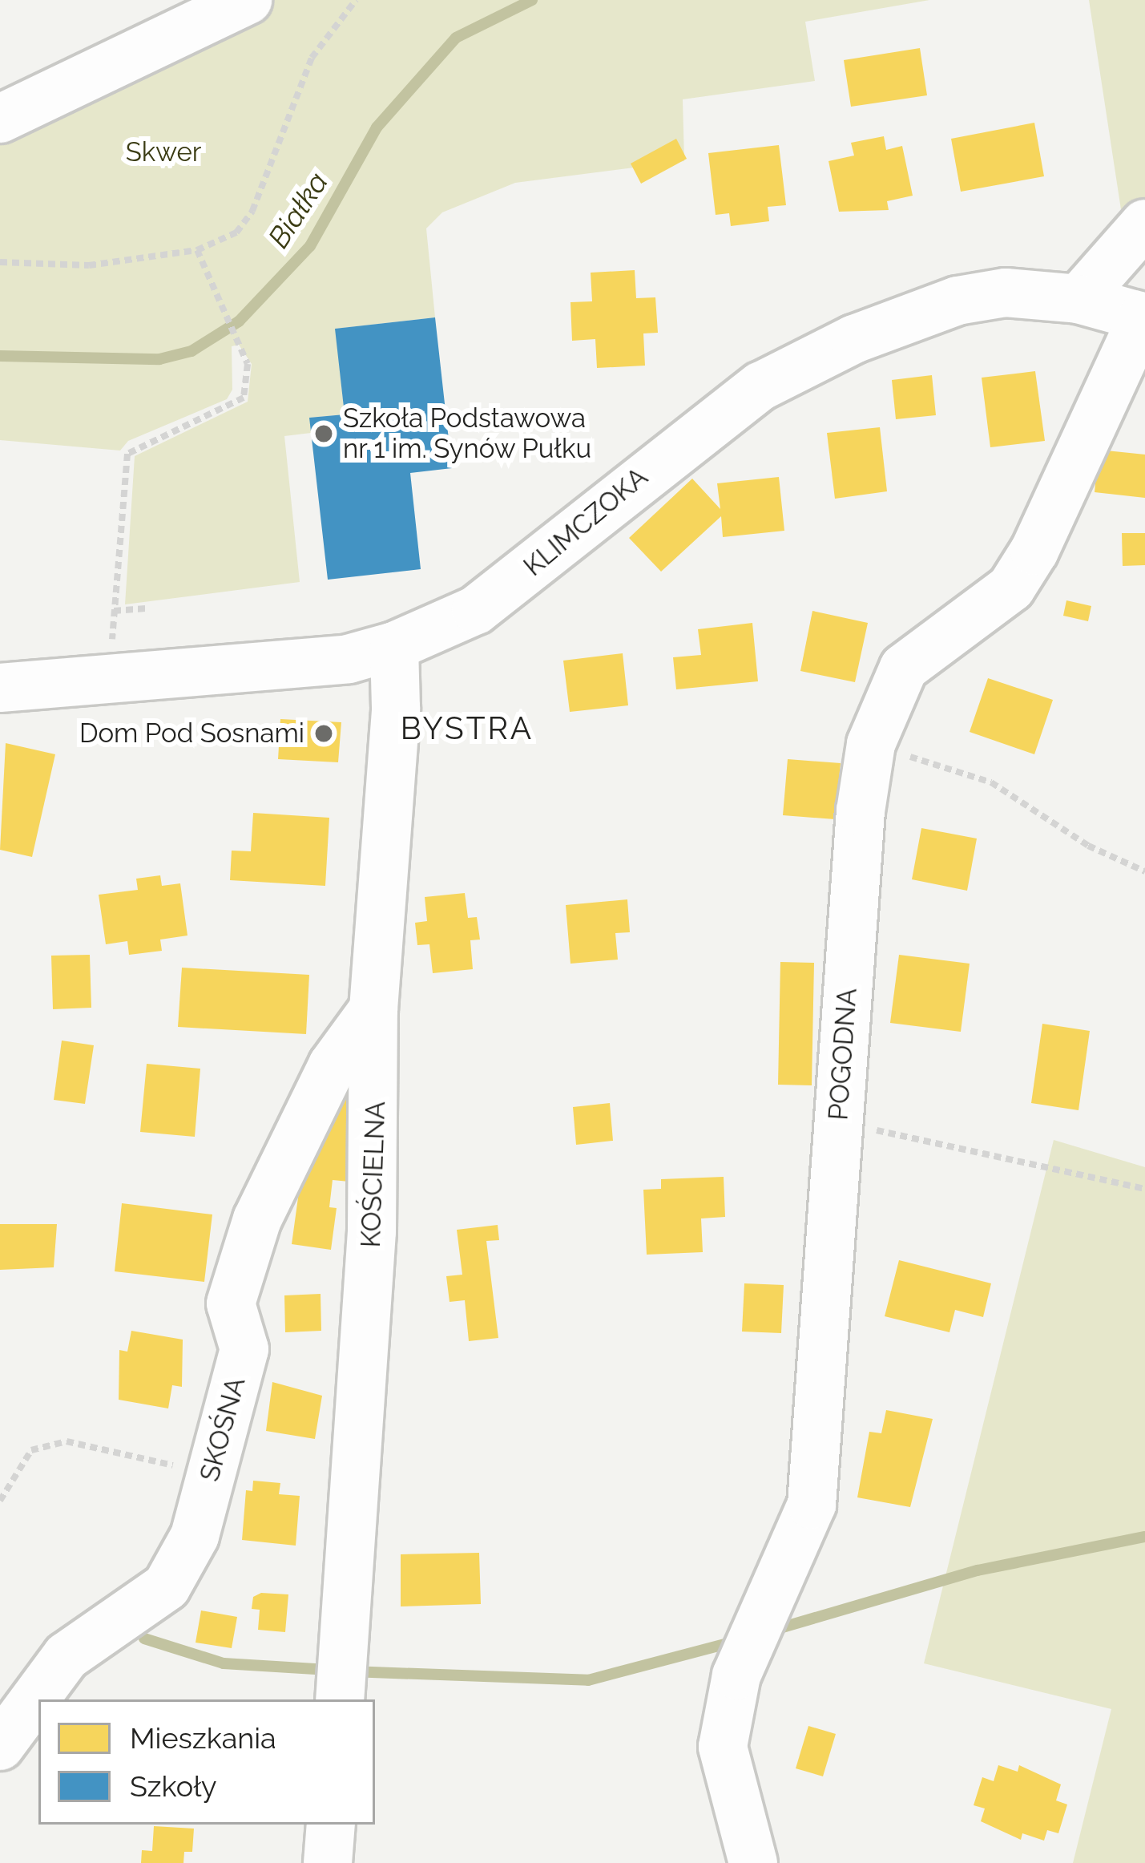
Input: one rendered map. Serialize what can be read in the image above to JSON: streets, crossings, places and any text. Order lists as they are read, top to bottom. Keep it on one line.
{"streets":{"street":["KLIMCZOKA","POGODNA","KOŚCIELNA","SKOŚNA"]},"crossings":[["KLIMCZOKA","POGODNA"],["KLIMCZOKA","KOŚCIELNA"],["KOŚCIELNA","SKOŚNA"]],"districts":["BYSTRA"],"water":["Białka"],"parks":["Skwer"],"places":["Szkoła Podstawowa nr 1 im. Synów Pułku","Dom Pod Sosnami"],"legend":["Mieszkania","Szkoły"]}
